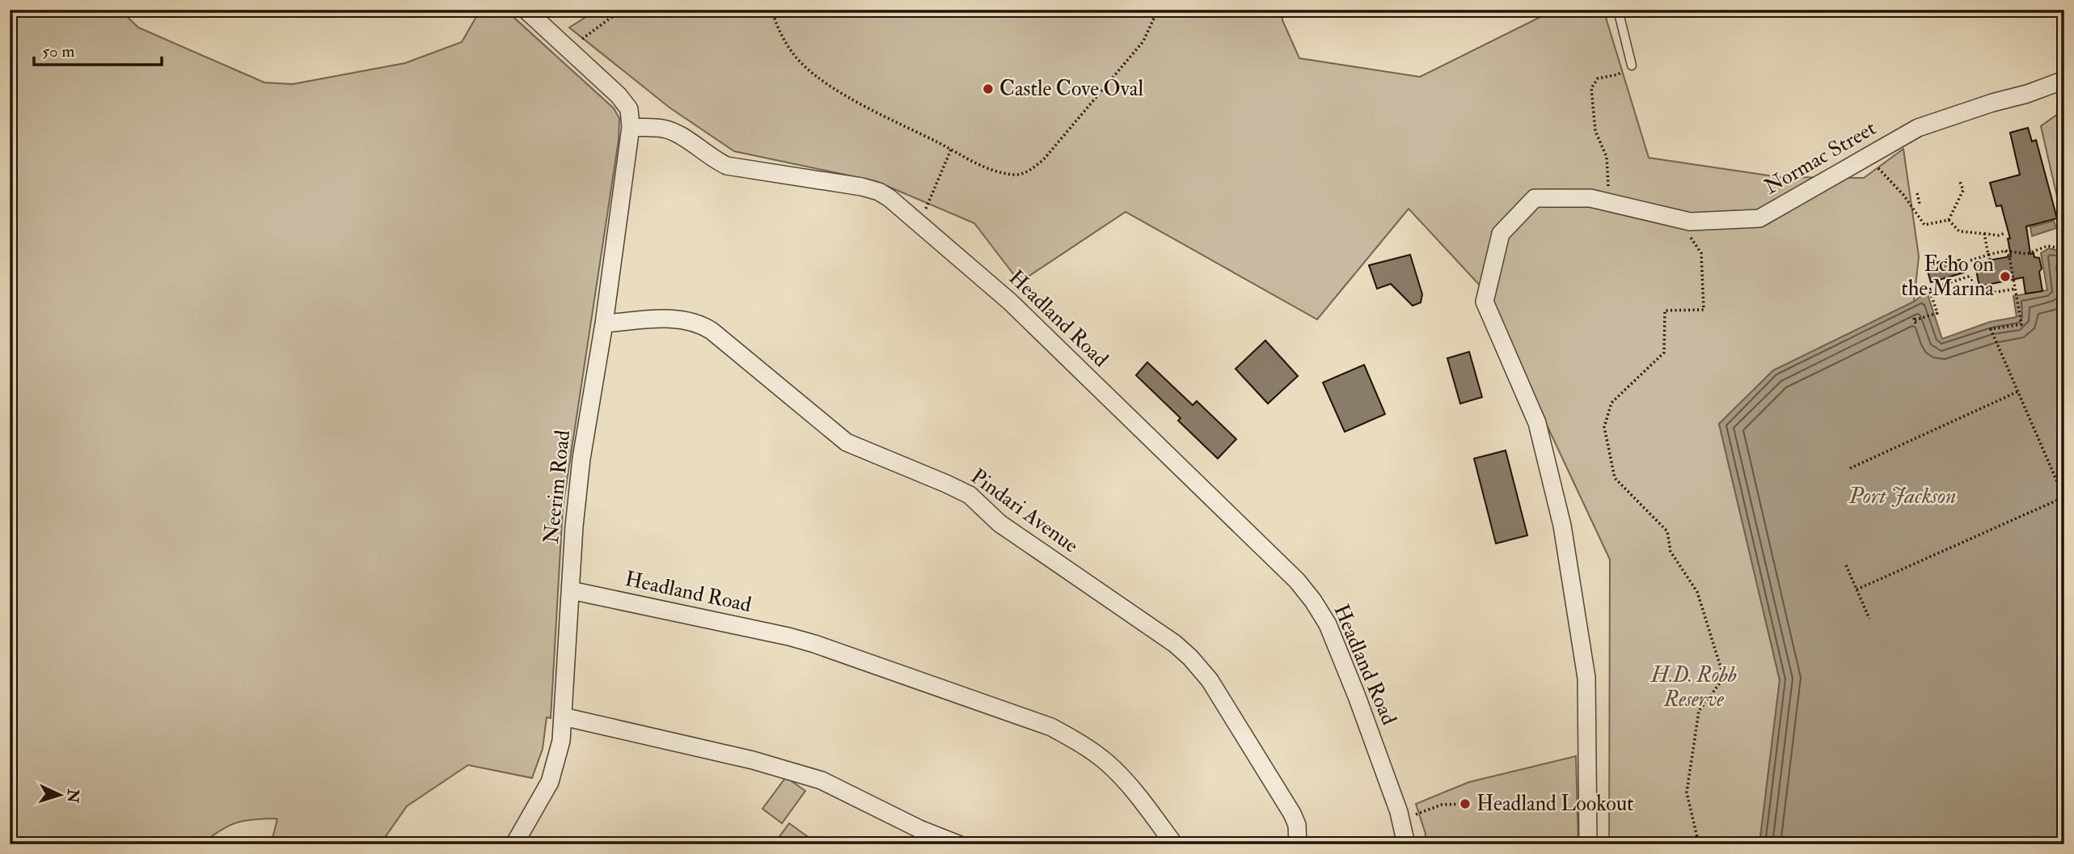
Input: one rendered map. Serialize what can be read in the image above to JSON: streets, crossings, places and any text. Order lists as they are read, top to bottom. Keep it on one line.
{"streets":{"street":["Normac Street","Headland Road","Neerim Road","Pindari Avenue"]},"crossings":[["Headland Road","Neerim Road"],["Neerim Road","Pindari Avenue"]],"water":["Port Jackson"],"parks":["H.D. Robb Reserve"],"places":["Castle Cove Oval","Echo on the Marina","Headland Lookout"],"scale_bar":"50 m","north":"right"}
